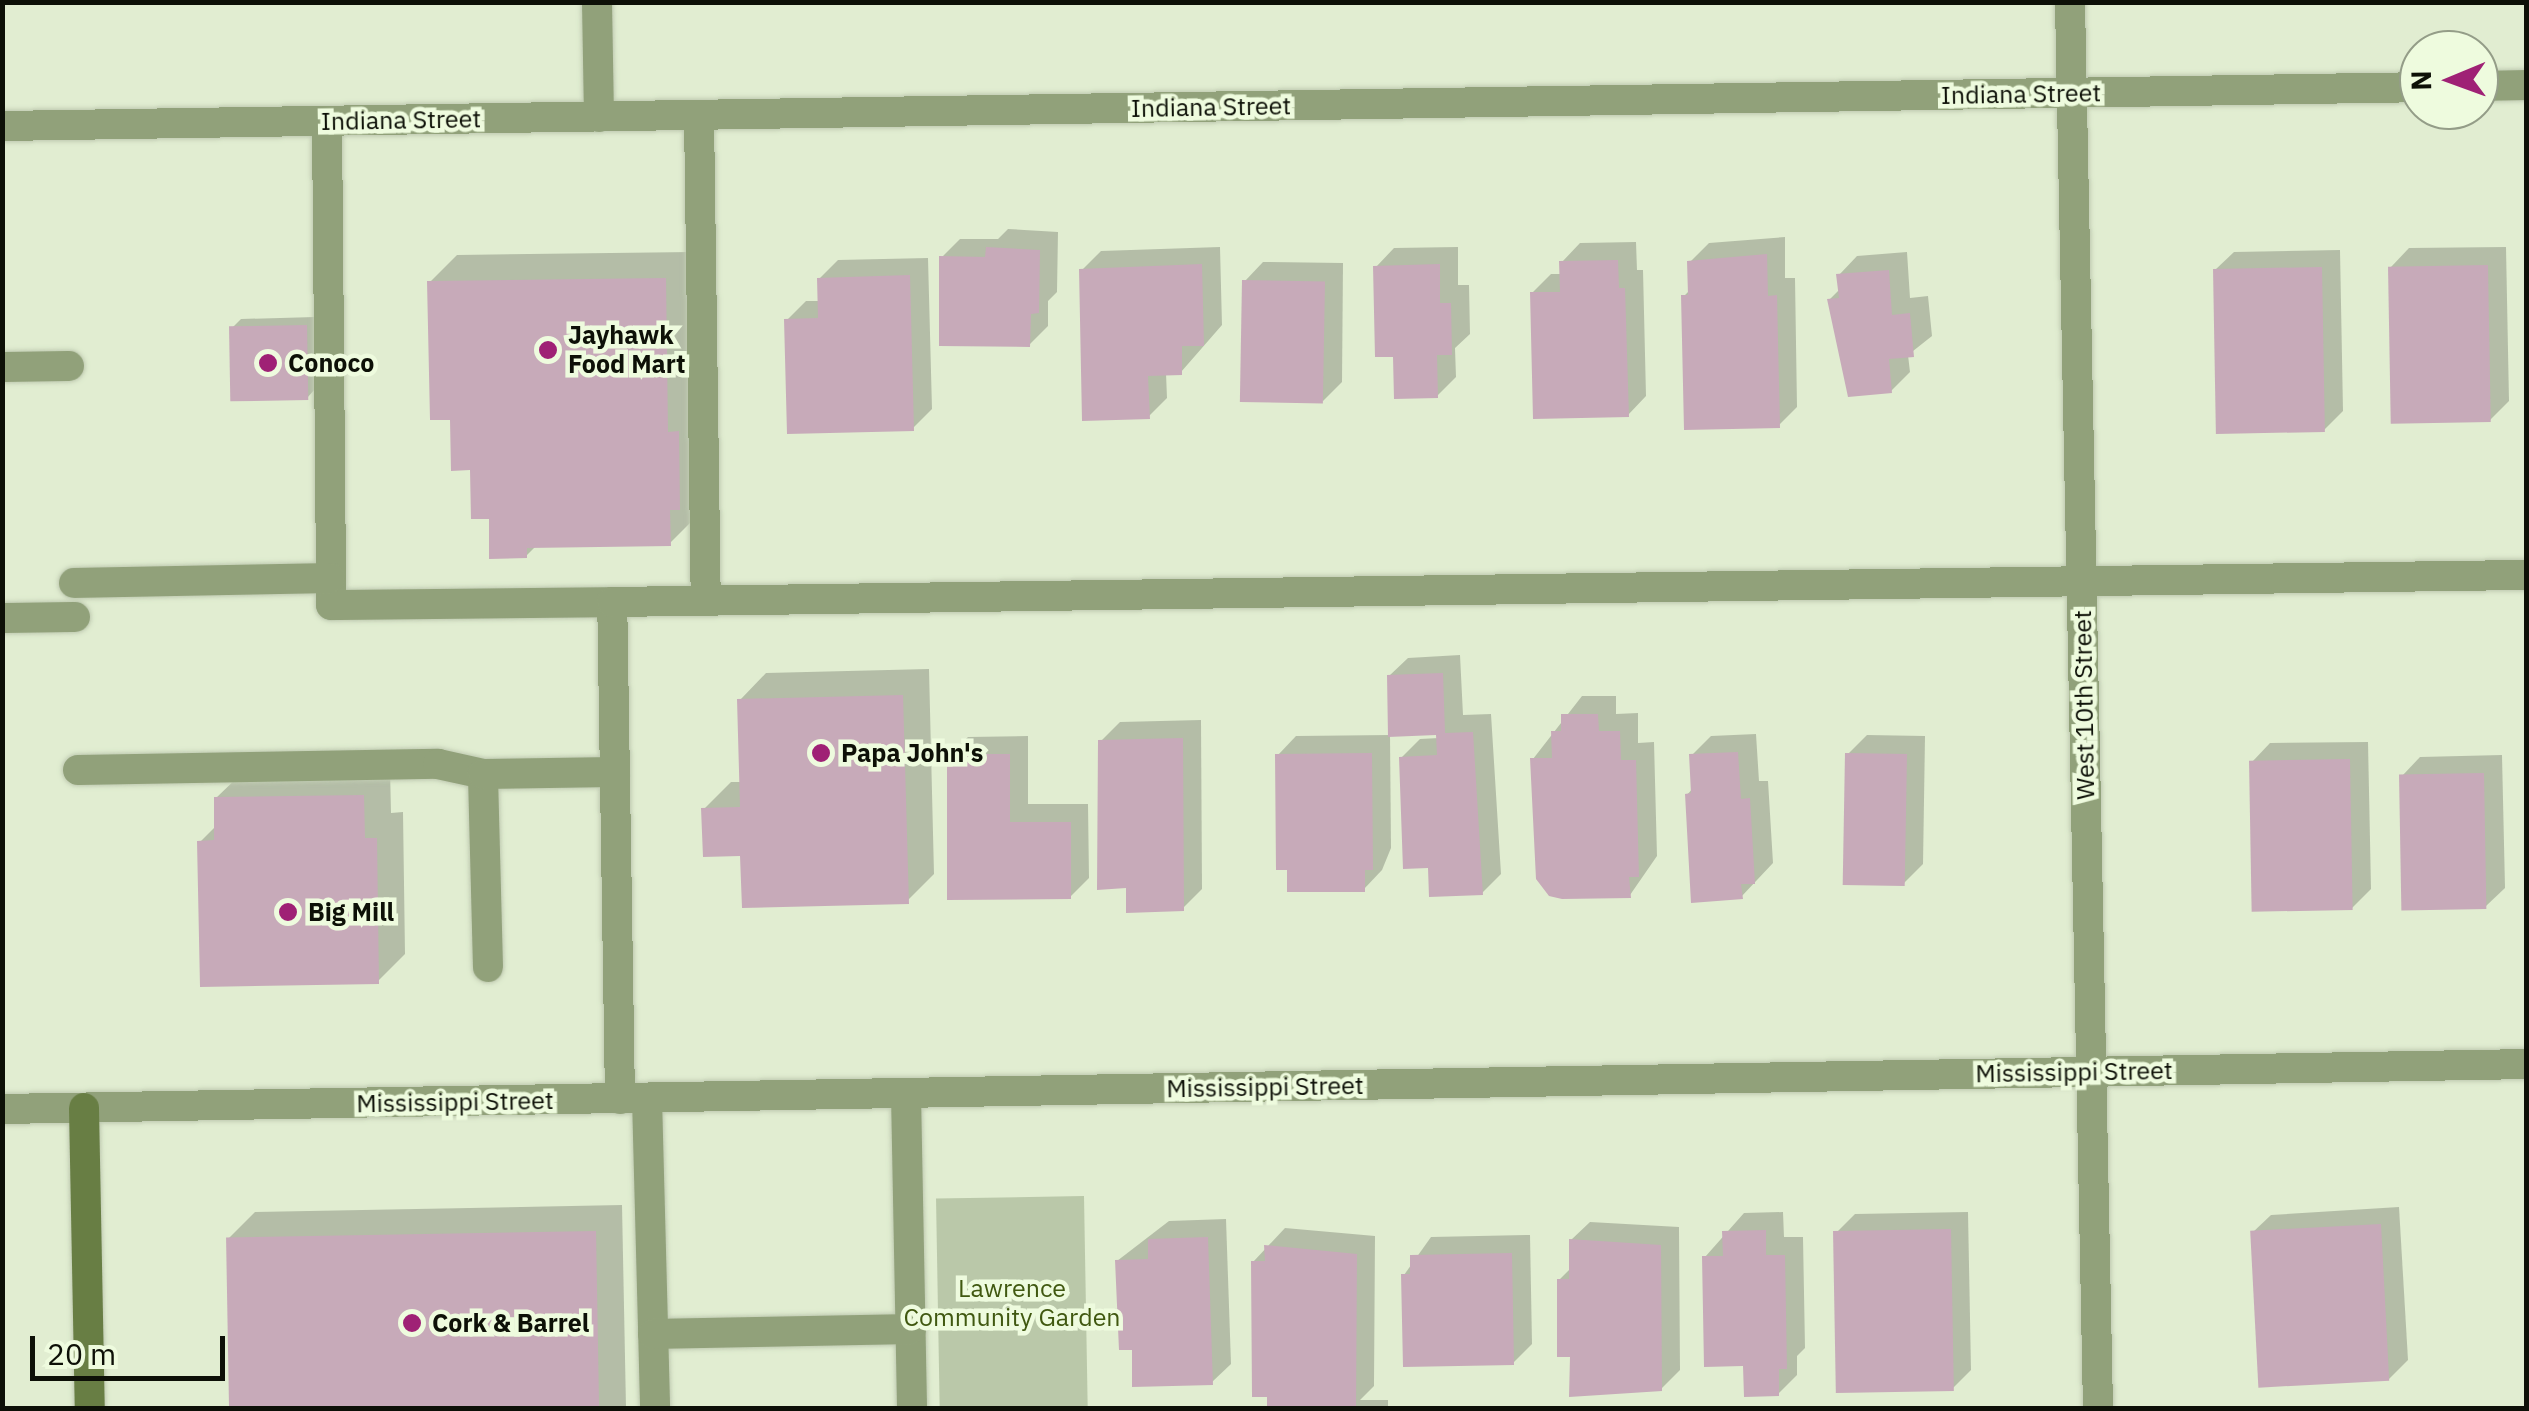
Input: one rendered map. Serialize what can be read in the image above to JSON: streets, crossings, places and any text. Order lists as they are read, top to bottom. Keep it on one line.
{"streets":{"street":["Indiana Street","West 10th Street","Mississippi Street"]},"crossings":[["Indiana Street","West 10th Street"],["West 10th Street","Mississippi Street"]],"parks":["Lawrence Community Garden"],"places":["Jayhawk Food Mart","Conoco","Papa John's","Big Mill","Cork & Barrel"],"scale_bar":"20 m","north":"left"}
